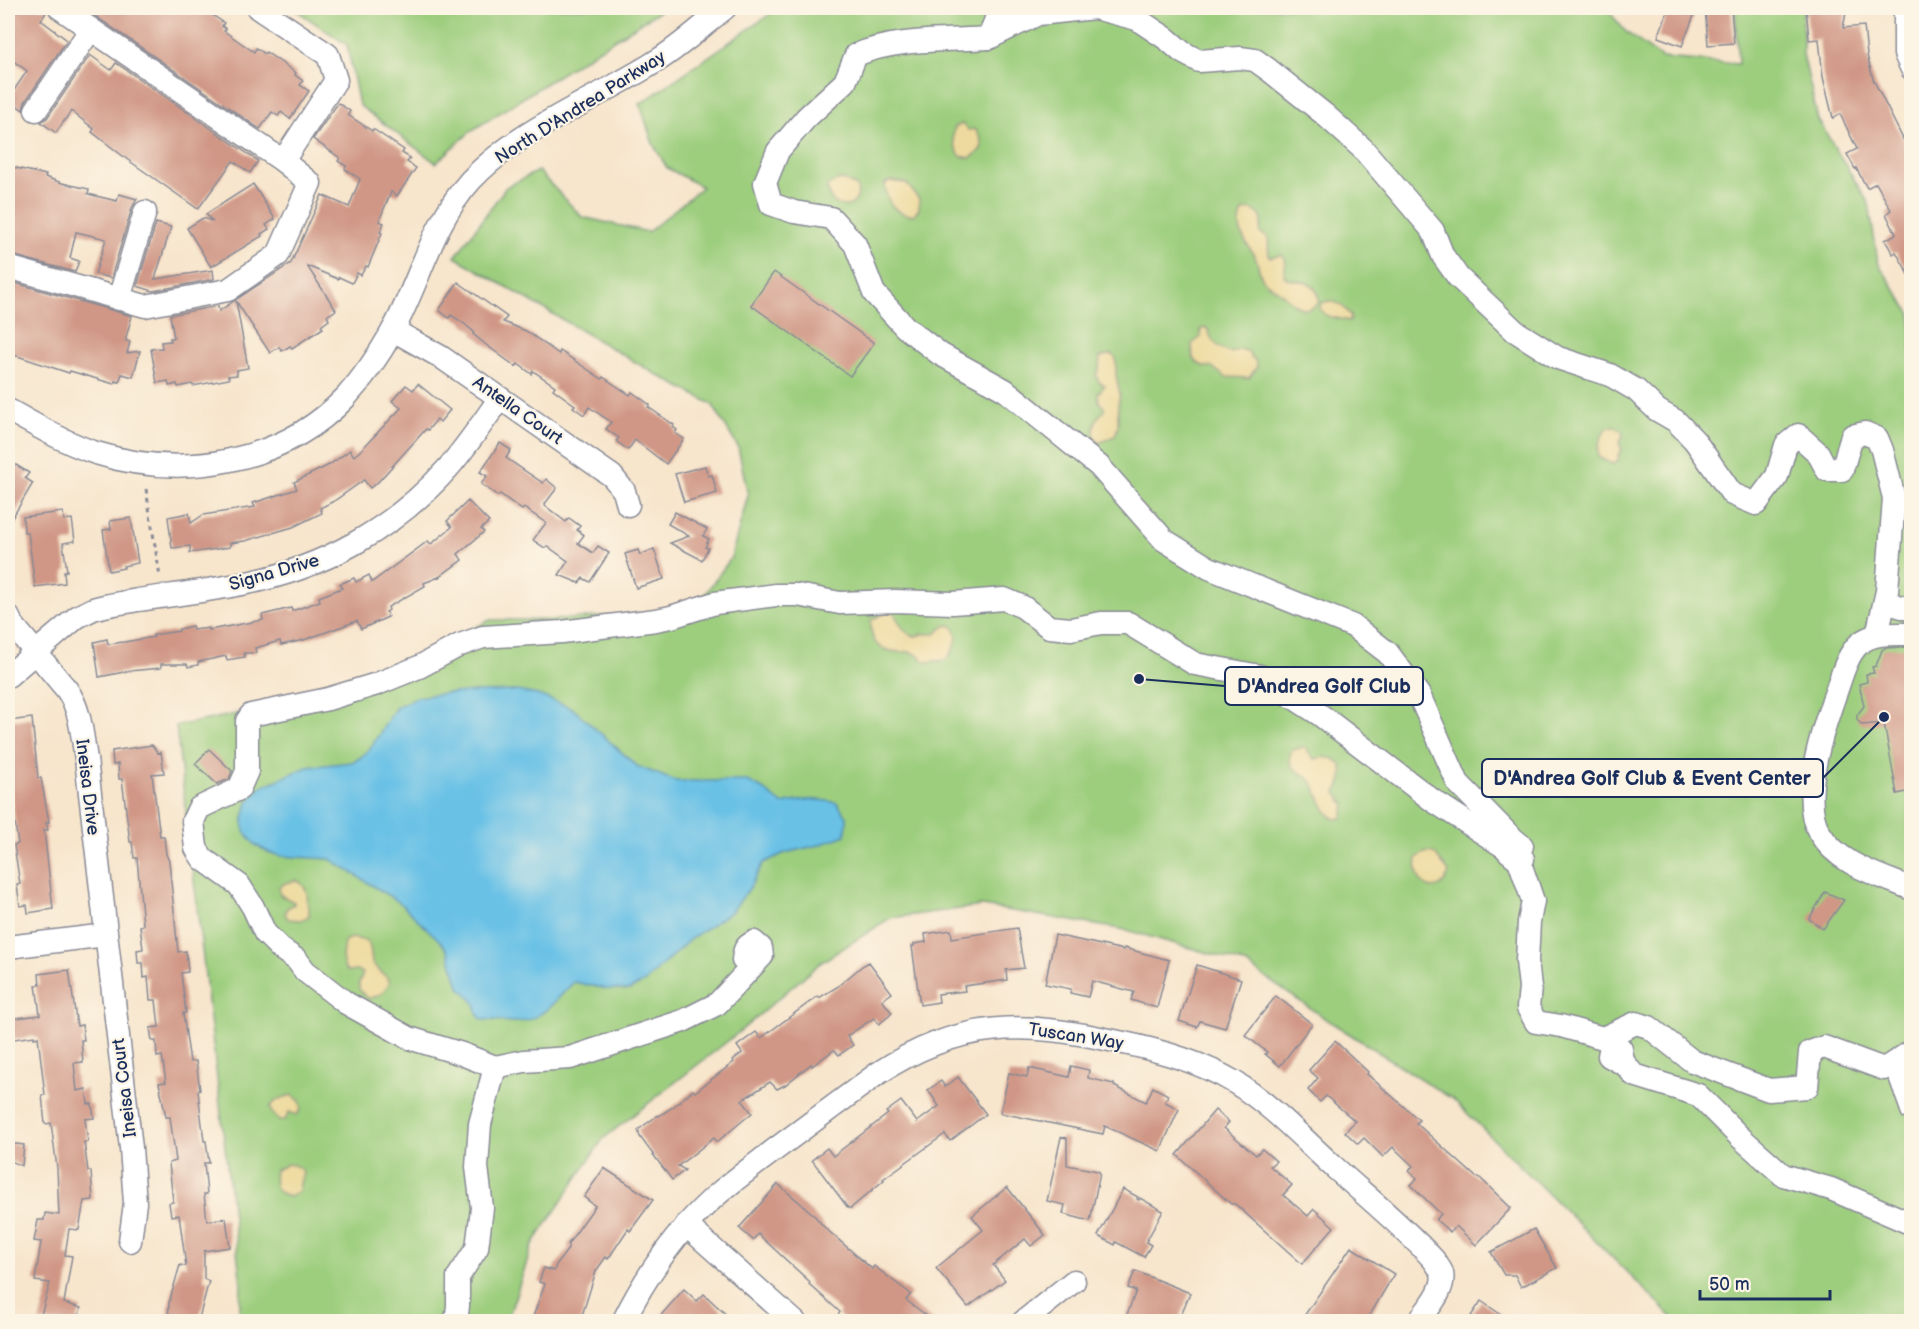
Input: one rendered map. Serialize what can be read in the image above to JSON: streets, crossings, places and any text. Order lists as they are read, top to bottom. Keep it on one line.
{"streets":{"street":["North D'Andrea Parkway","Antella Court","Signa Drive","Ineisa Drive","Tuscan Way","Ineisa Court"]},"crossings":[["North D'Andrea Parkway","Antella Court"],["Antella Court","Signa Drive"],["Signa Drive","Ineisa Drive"],["Ineisa Drive","Ineisa Court"]],"places":["D'Andrea Golf Club","D'Andrea Golf Club & Event Center"],"scale_bar":"50 m"}
